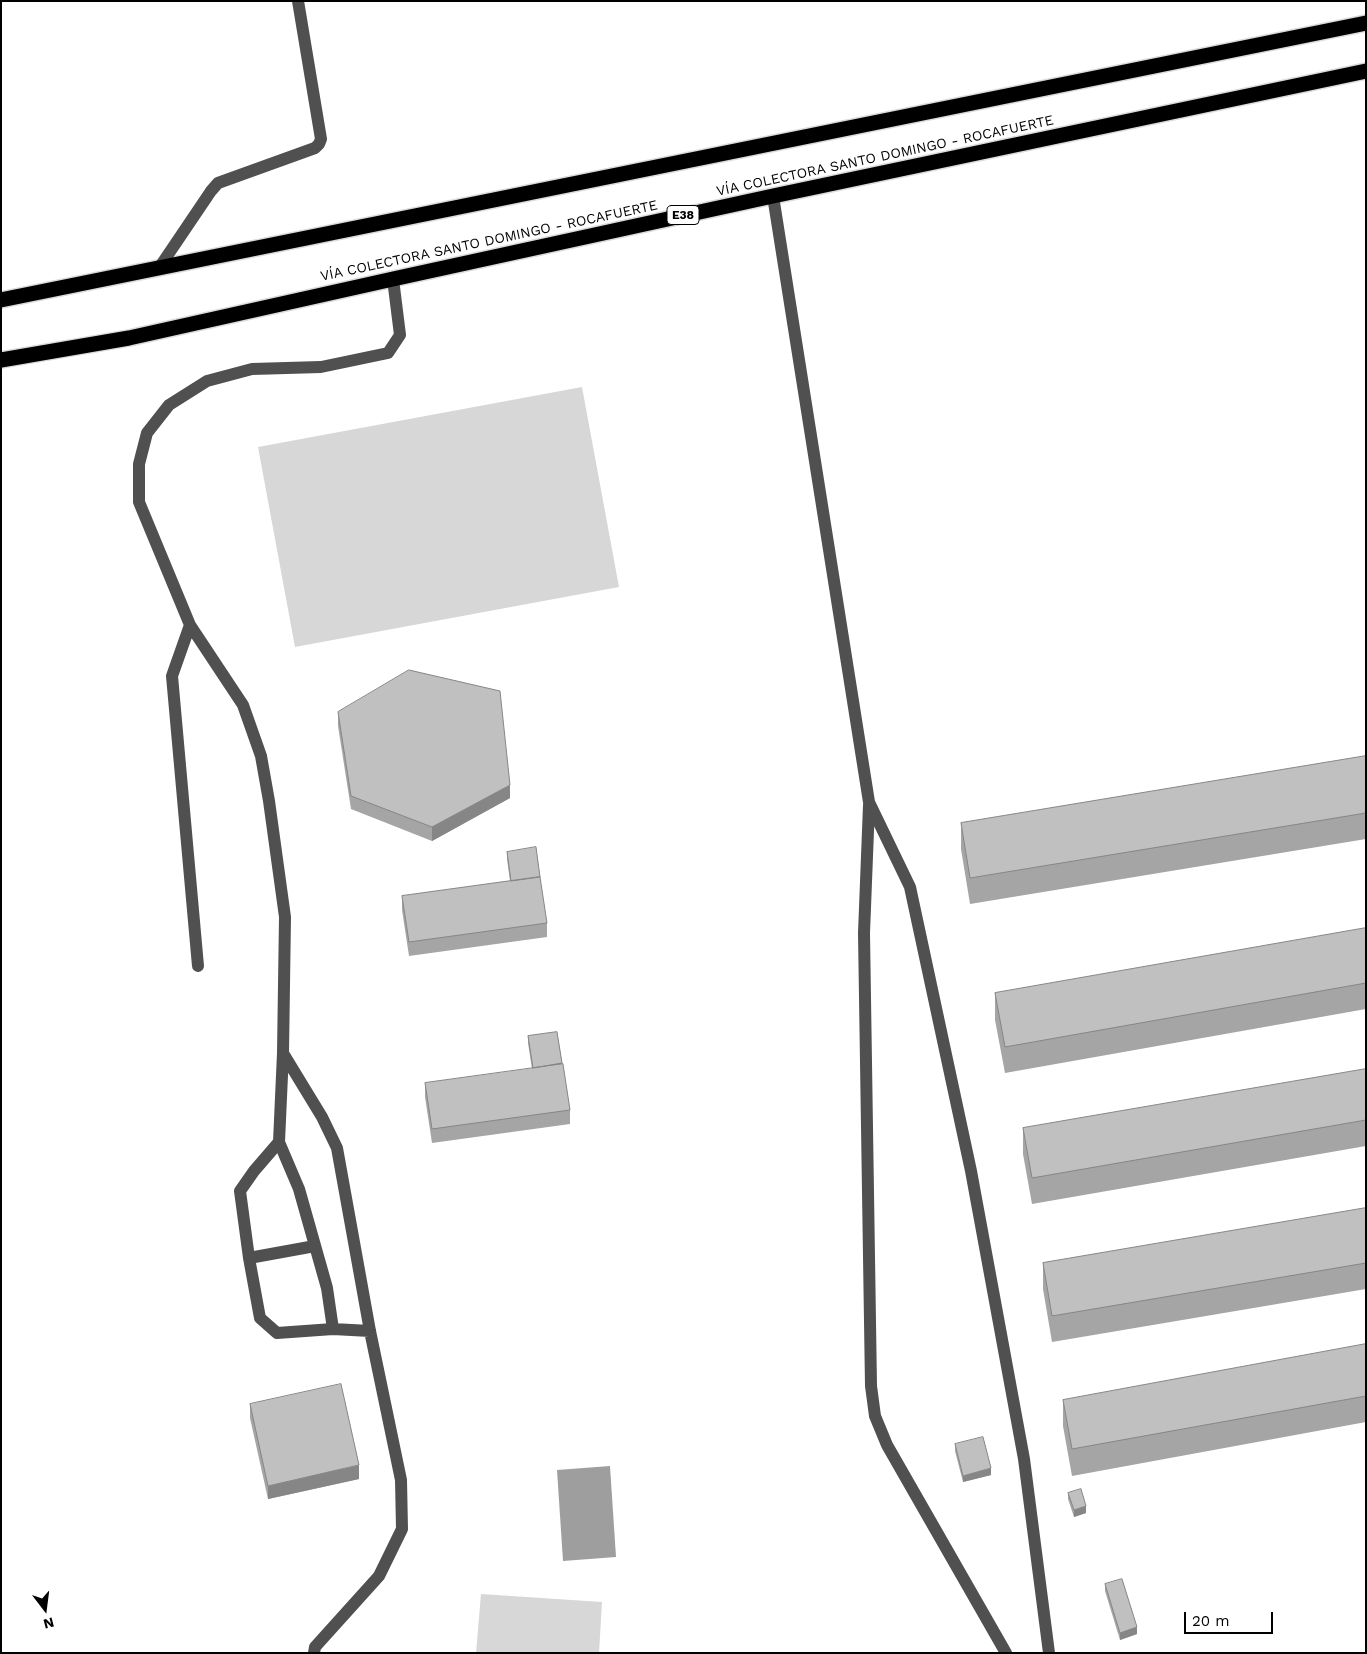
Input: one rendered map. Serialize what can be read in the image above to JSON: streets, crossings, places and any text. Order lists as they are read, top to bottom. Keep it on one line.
{"streets":{"highway":["VÍA COLECTORA SANTO DOMINGO - ROCAFUERTE","E38"]},"scale_bar":"20 m","north":"bottom"}
